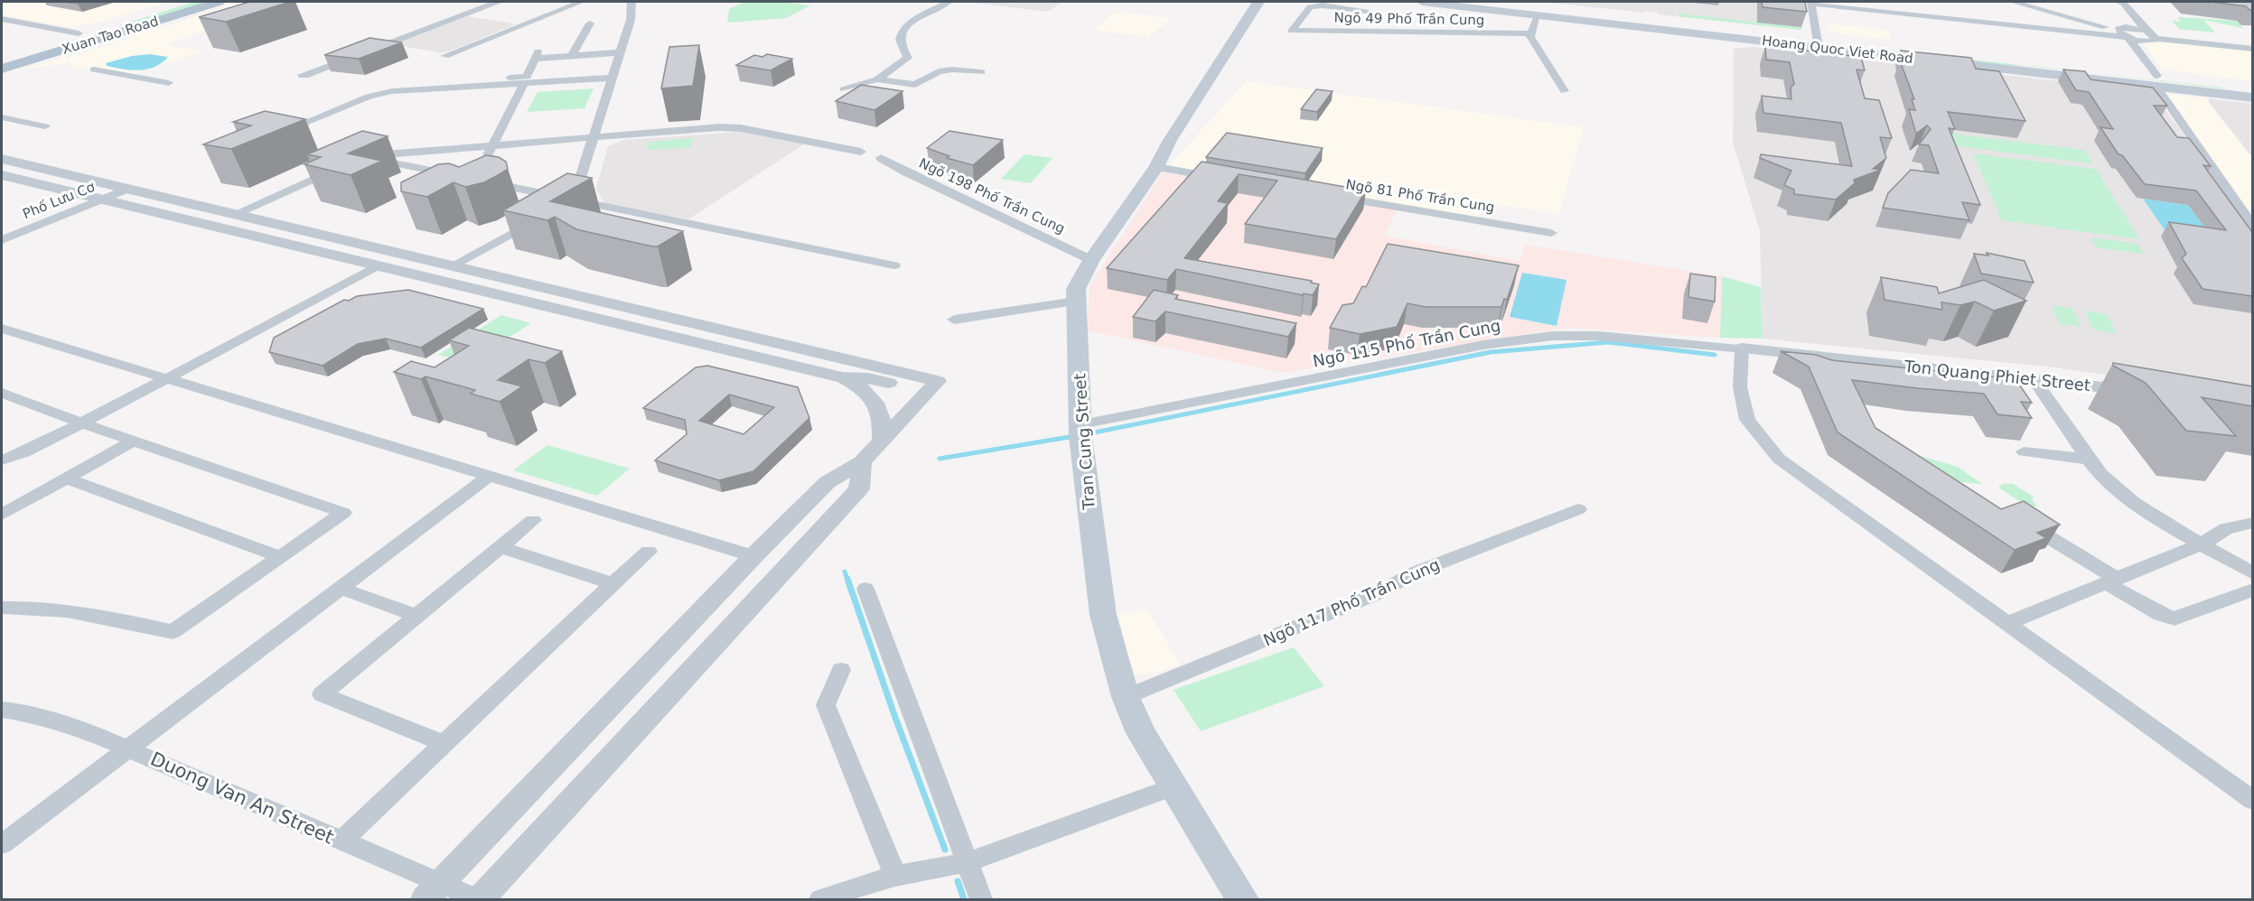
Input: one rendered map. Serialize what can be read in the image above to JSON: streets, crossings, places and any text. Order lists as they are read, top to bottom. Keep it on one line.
{"streets":{"main road":["Xuan Tao Road","Hoang Quoc Viet Road","Tran Cung Street"],"street":["Ngõ 49 Phố Trần Cung","Ngõ 198 Phố Trần Cung","Ngõ 81 Phố Trần Cung","Phố Lưu Cơ","Ngõ 115 Phố Trần Cung","Ton Quang Phiet Street","Ngõ 117 Phố Trần Cung","Duong Van An Street"]},"crossings":[["Ngõ 198 Phố Trần Cung","Tran Cung Street"],["Ngõ 115 Phố Trần Cung","Ton Quang Phiet Street"],["Ngõ 115 Phố Trần Cung","Tran Cung Street"],["Tran Cung Street","Ngõ 117 Phố Trần Cung"]]}
